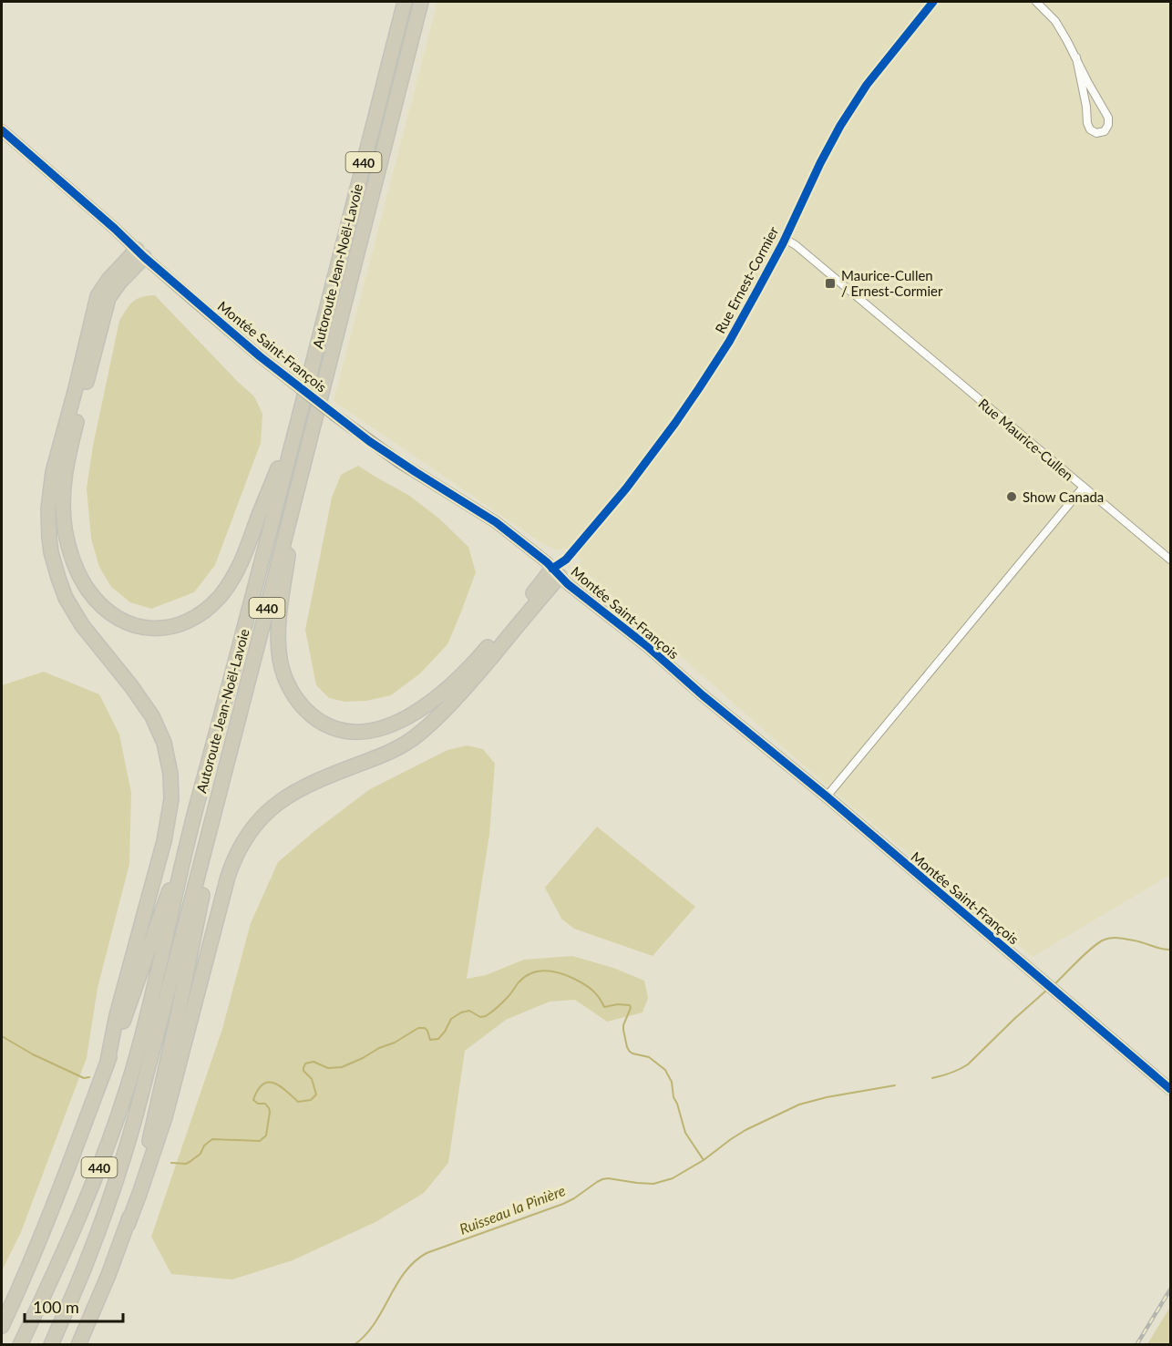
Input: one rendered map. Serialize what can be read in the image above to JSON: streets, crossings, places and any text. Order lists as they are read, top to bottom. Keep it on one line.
{"streets":{"highway":["440","Autoroute Jean-Noël-Lavoie"],"street":["Rue Ernest-Cormier","Montée Saint-François","Rue Maurice-Cullen"]},"crossings":[["Rue Ernest-Cormier","Montée Saint-François"],["Rue Ernest-Cormier","Rue Maurice-Cullen"],["Montée Saint-François","Rue Maurice-Cullen"]],"water":["Ruisseau la Pinière"],"places":{"transit":["Maurice-Cullen / Ernest-Cormier"],"other":["Show Canada"]},"scale_bar":"100 m"}
